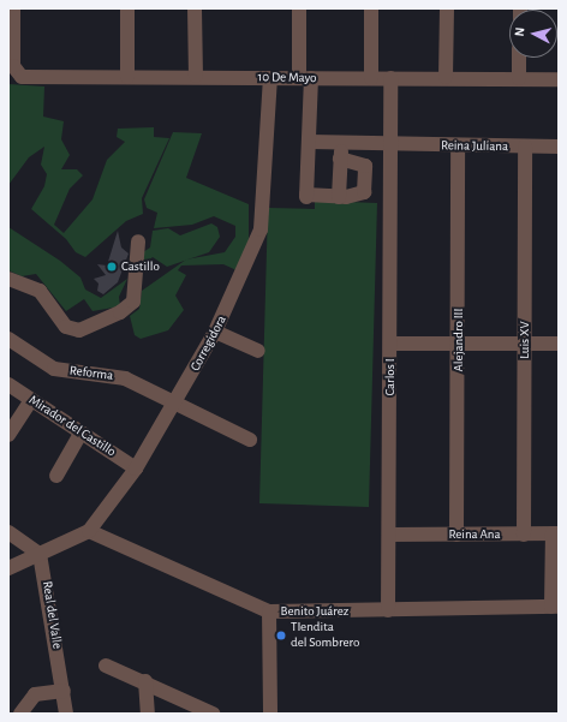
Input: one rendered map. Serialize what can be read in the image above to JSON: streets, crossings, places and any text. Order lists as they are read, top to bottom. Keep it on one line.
{"streets":{"street":["10 De Mayo","Reina Juliana","Alejandro III","Luis XV","Corregidora","Reforma","Carlos I","Mirador del Castillo","Reina Ana","Benito Juárez","Real del Valle"]},"crossings":[["10 De Mayo","Corregidora"],["10 De Mayo","Carlos I"],["Reina Juliana","Alejandro III"],["Reina Juliana","Luis XV"],["Reina Juliana","Carlos I"],["Alejandro III","Reina Ana"],["Luis XV","Reina Ana"],["Corregidora","Reforma"],["Corregidora","Mirador del Castillo"],["Corregidora","Benito Juárez"],["Corregidora","Real del Valle"],["Carlos I","Reina Ana"],["Carlos I","Benito Juárez"]],"places":["Castillo","TIendita del Sombrero"],"north":"left"}
